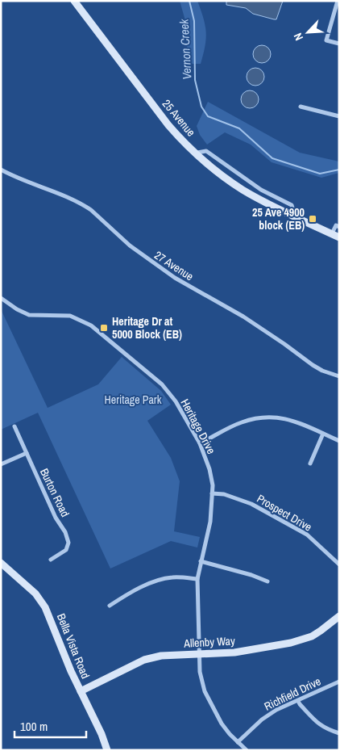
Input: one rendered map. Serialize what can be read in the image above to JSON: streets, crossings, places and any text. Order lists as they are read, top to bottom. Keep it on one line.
{"streets":{"street":["25 Avenue","27 Avenue","Heritage Drive","Burton Road","Prospect Drive","Allenby Way","Bella Vista Road","Richfield Drive"]},"crossings":[["Heritage Drive","Prospect Drive"],["Heritage Drive","Allenby Way"],["Heritage Drive","Richfield Drive"],["Allenby Way","Bella Vista Road"]],"water":["Vernon Creek"],"parks":["Heritage Park"],"places":{"transit":["25 Ave 4900 block (EB)","Heritage Dr at 5000 Block (EB)"]},"scale_bar":"100 m","north":"bottom left"}
